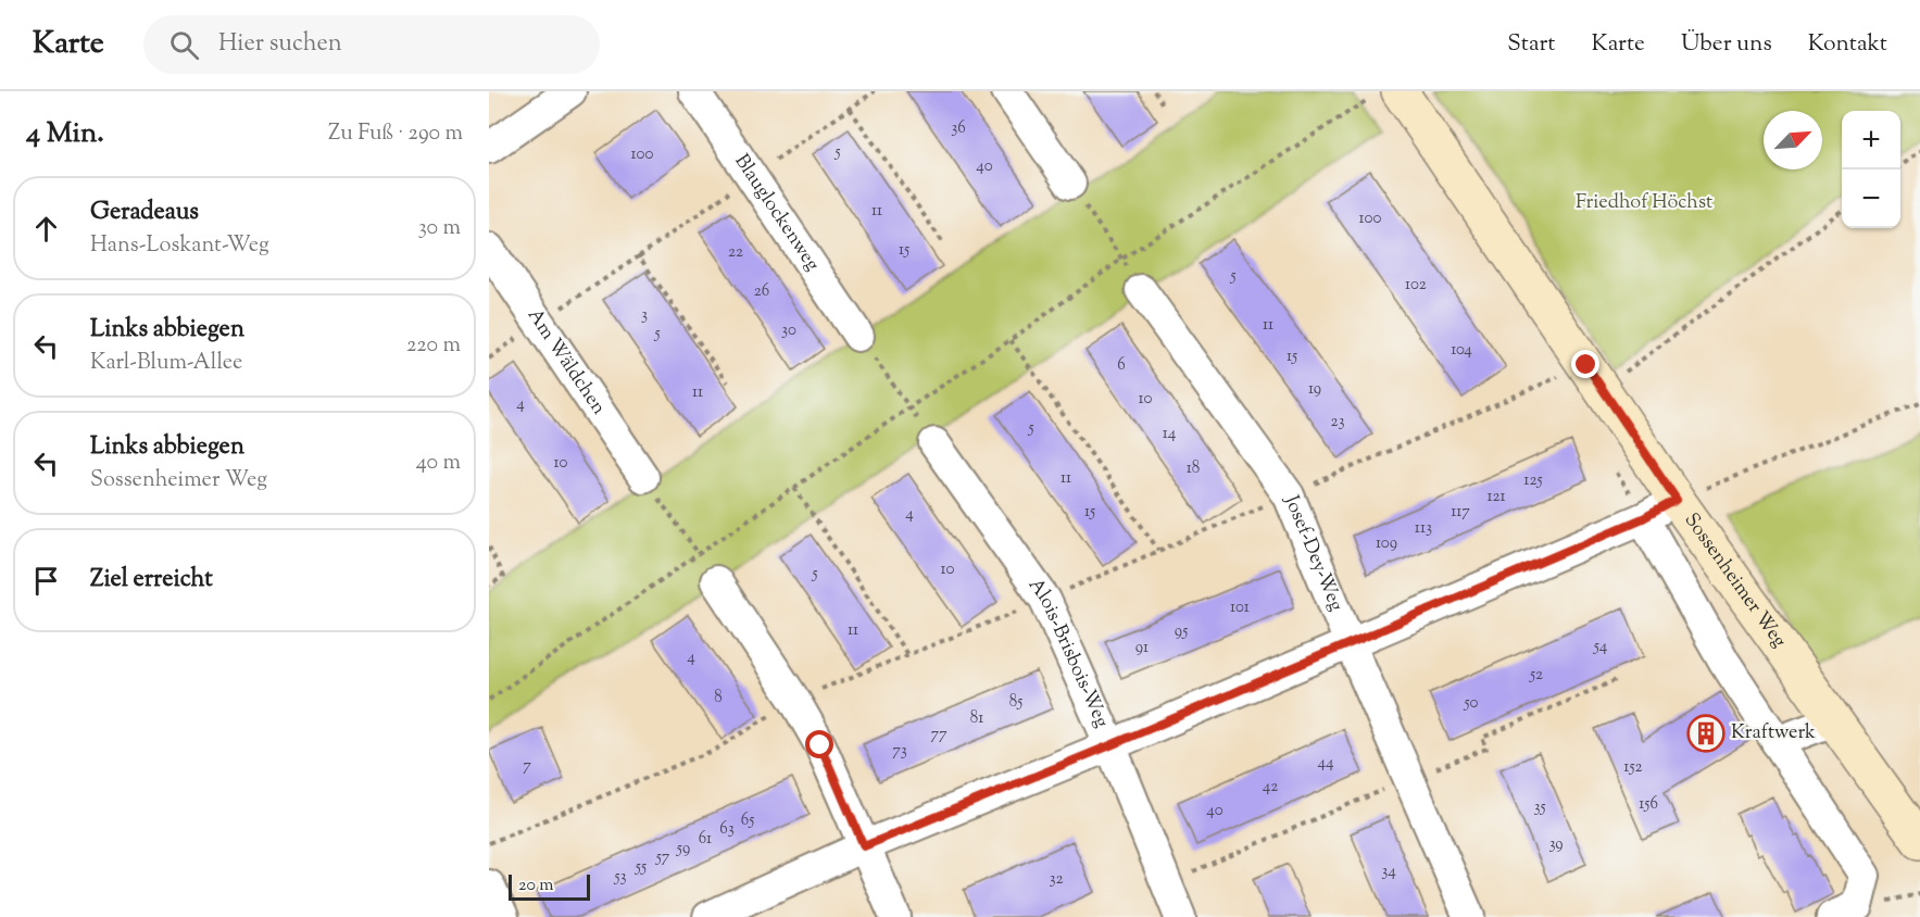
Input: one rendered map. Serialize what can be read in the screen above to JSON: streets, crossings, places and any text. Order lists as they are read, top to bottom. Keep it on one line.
{"streets":{"street":["Blauglockenweg","Am Wäldchen","Josef-Dey-Weg","Sossenheimer Weg","Alois-Brisbois-Weg"]},"parks":["Friedhof Höchst"],"places":{"building":["Kraftwerk"]},"house_numbers":["36","5","100","40","11","100","15","22","5","102","26","3","11","30","5","104","15","6","19","11","10","4","23","5","14","10","18","11","125","121","15","117","4","113","109","10","5","101","11","95","54","91","4","52","8","85","50","81","77","73","44","7","152","42","156","35","40","65","63","61","39","59","57","55","34","53","32"],"scale_bar":"20 m","north":"top right","page":{"header":"Karte","search":"Hier suchen","nav":["Start","Karte","Über uns","Kontakt"],"heading":["4 Min.","Zu Fuß · 290 m"],"map_buttons":["+","−"],"list":[["Geradeaus","Hans-Loskant-Weg","30 m"],["Links abbiegen","Karl-Blum-Allee","220 m"],["Links abbiegen","Sossenheimer Weg","40 m"],"Ziel erreicht"],"scale":"20 m"}}
